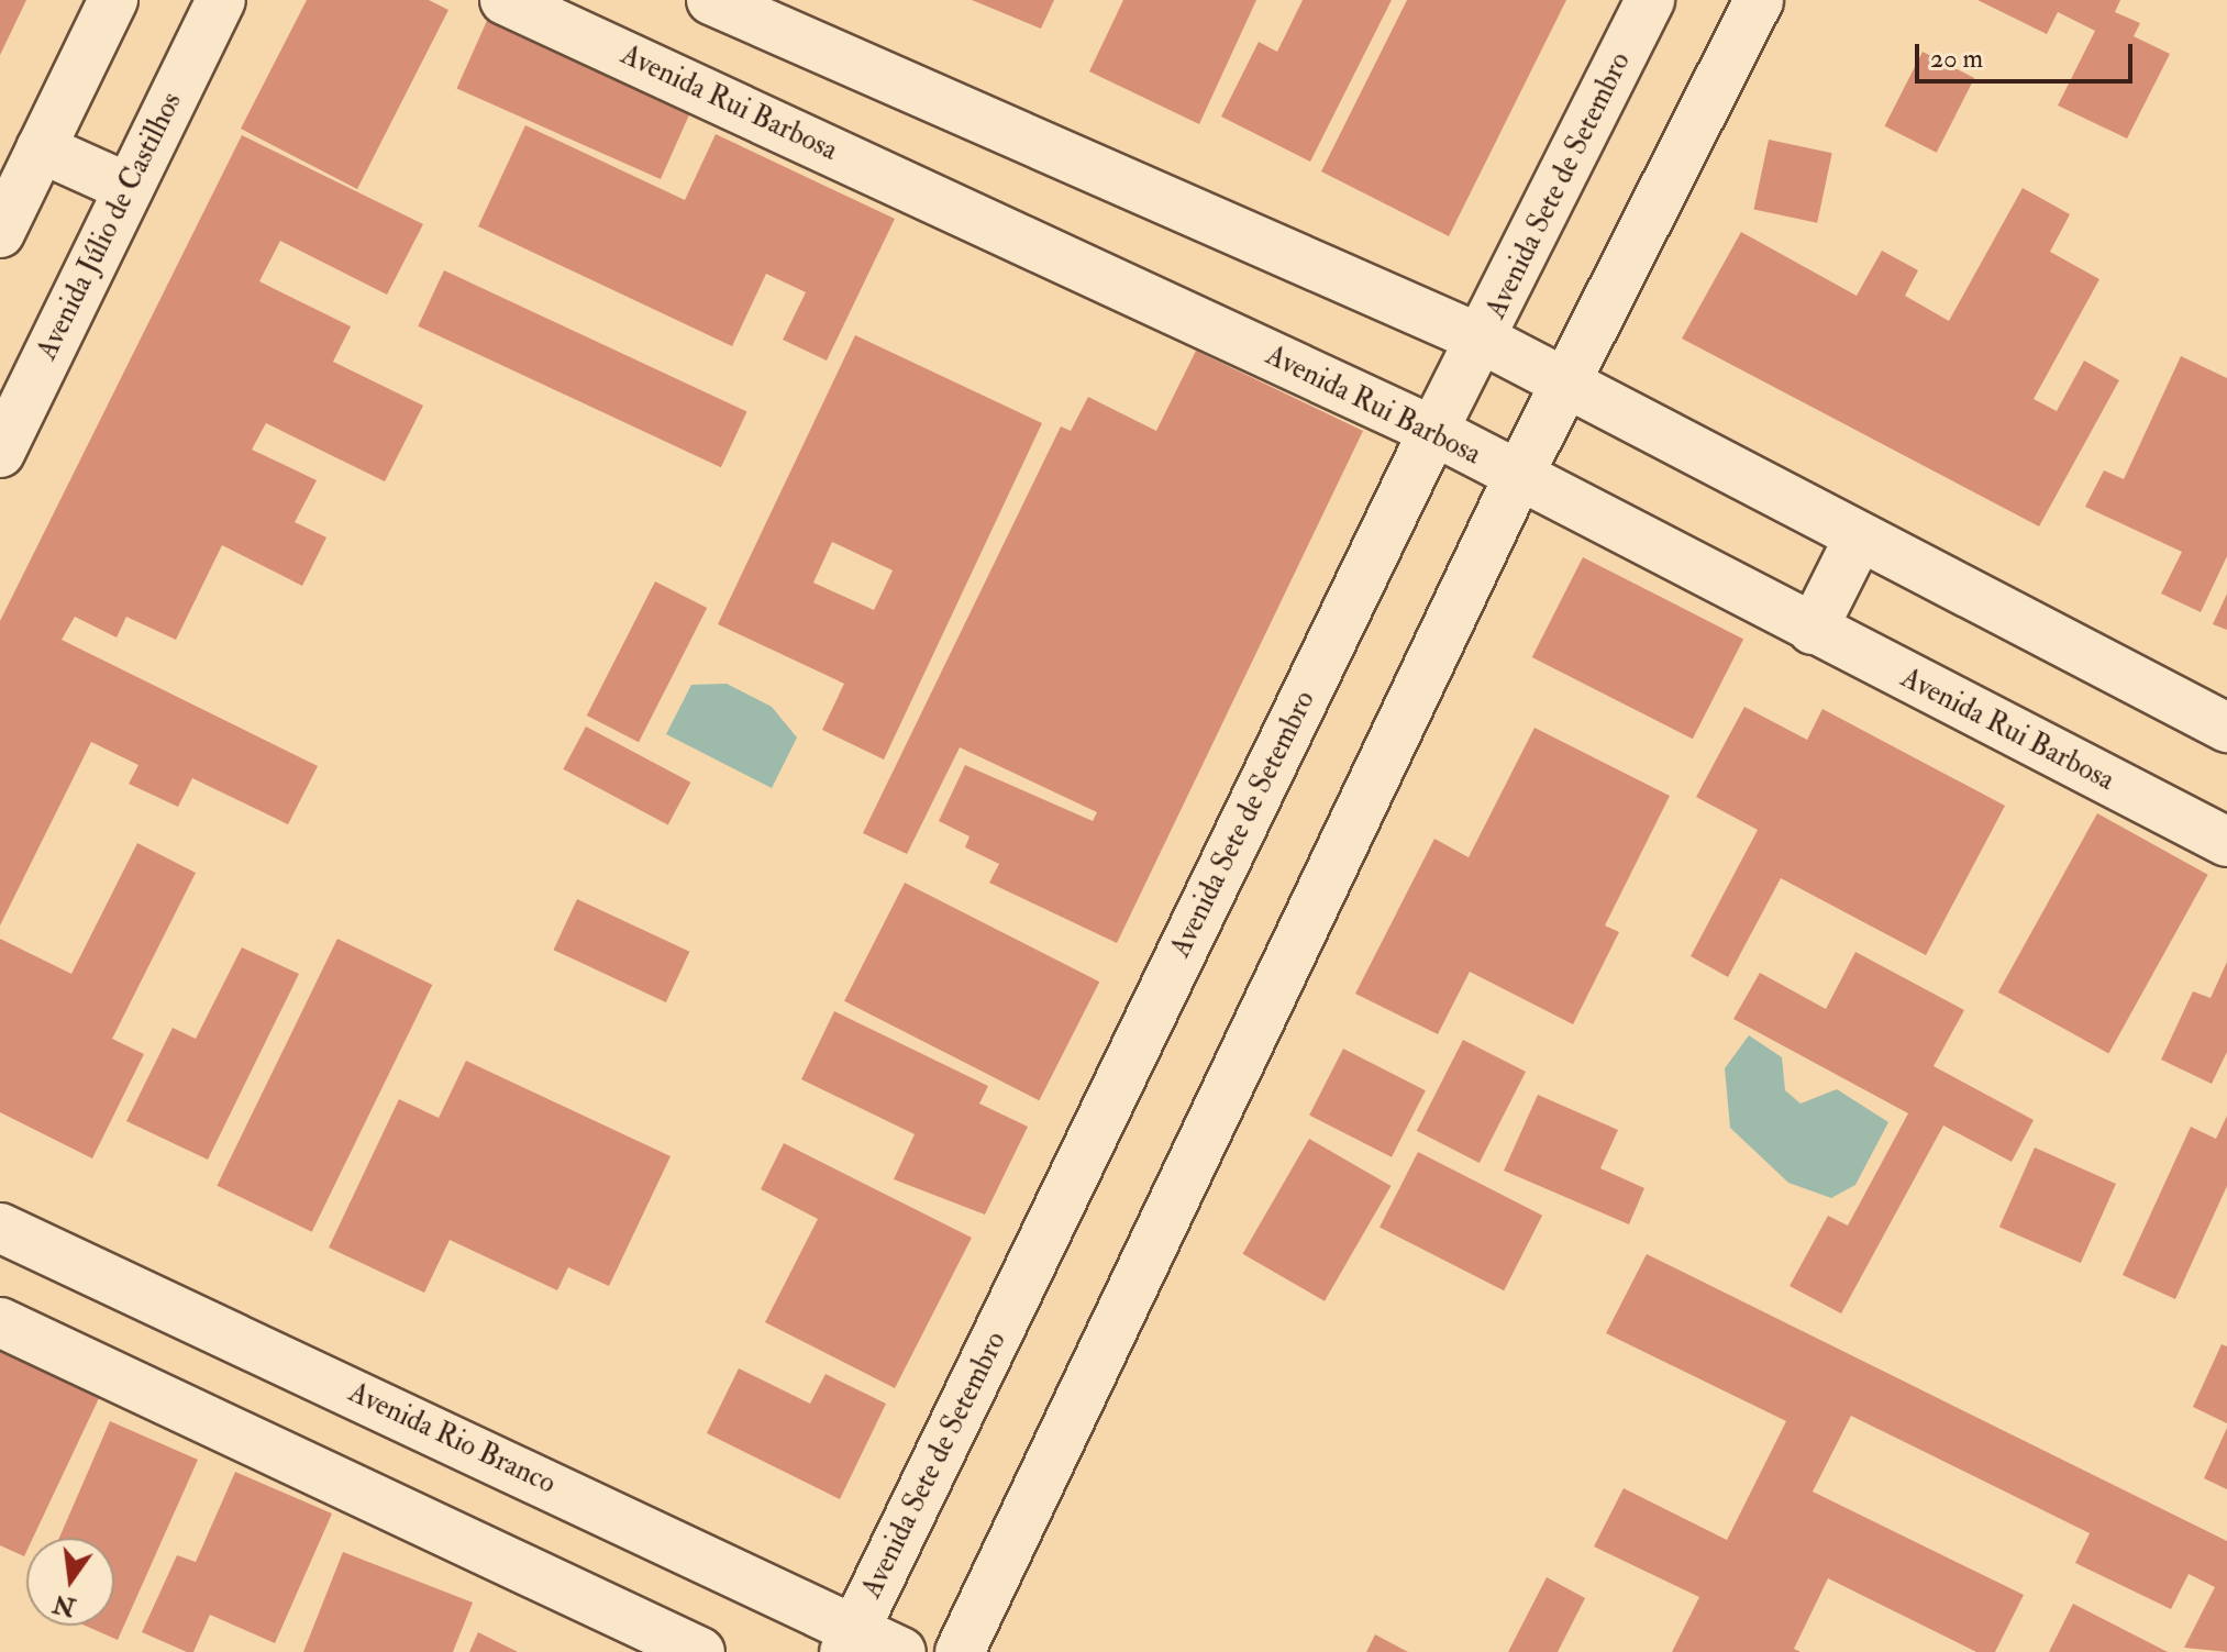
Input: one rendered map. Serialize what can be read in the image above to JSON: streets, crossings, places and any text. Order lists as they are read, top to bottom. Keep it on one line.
{"streets":{"street":["Avenida Rui Barbosa","Avenida Sete de Setembro","Avenida Júlio de Castilhos","Avenida Rio Branco"]},"crossings":[["Avenida Rui Barbosa","Avenida Sete de Setembro"],["Avenida Sete de Setembro","Avenida Rio Branco"]],"scale_bar":"20 m","north":"bottom"}
